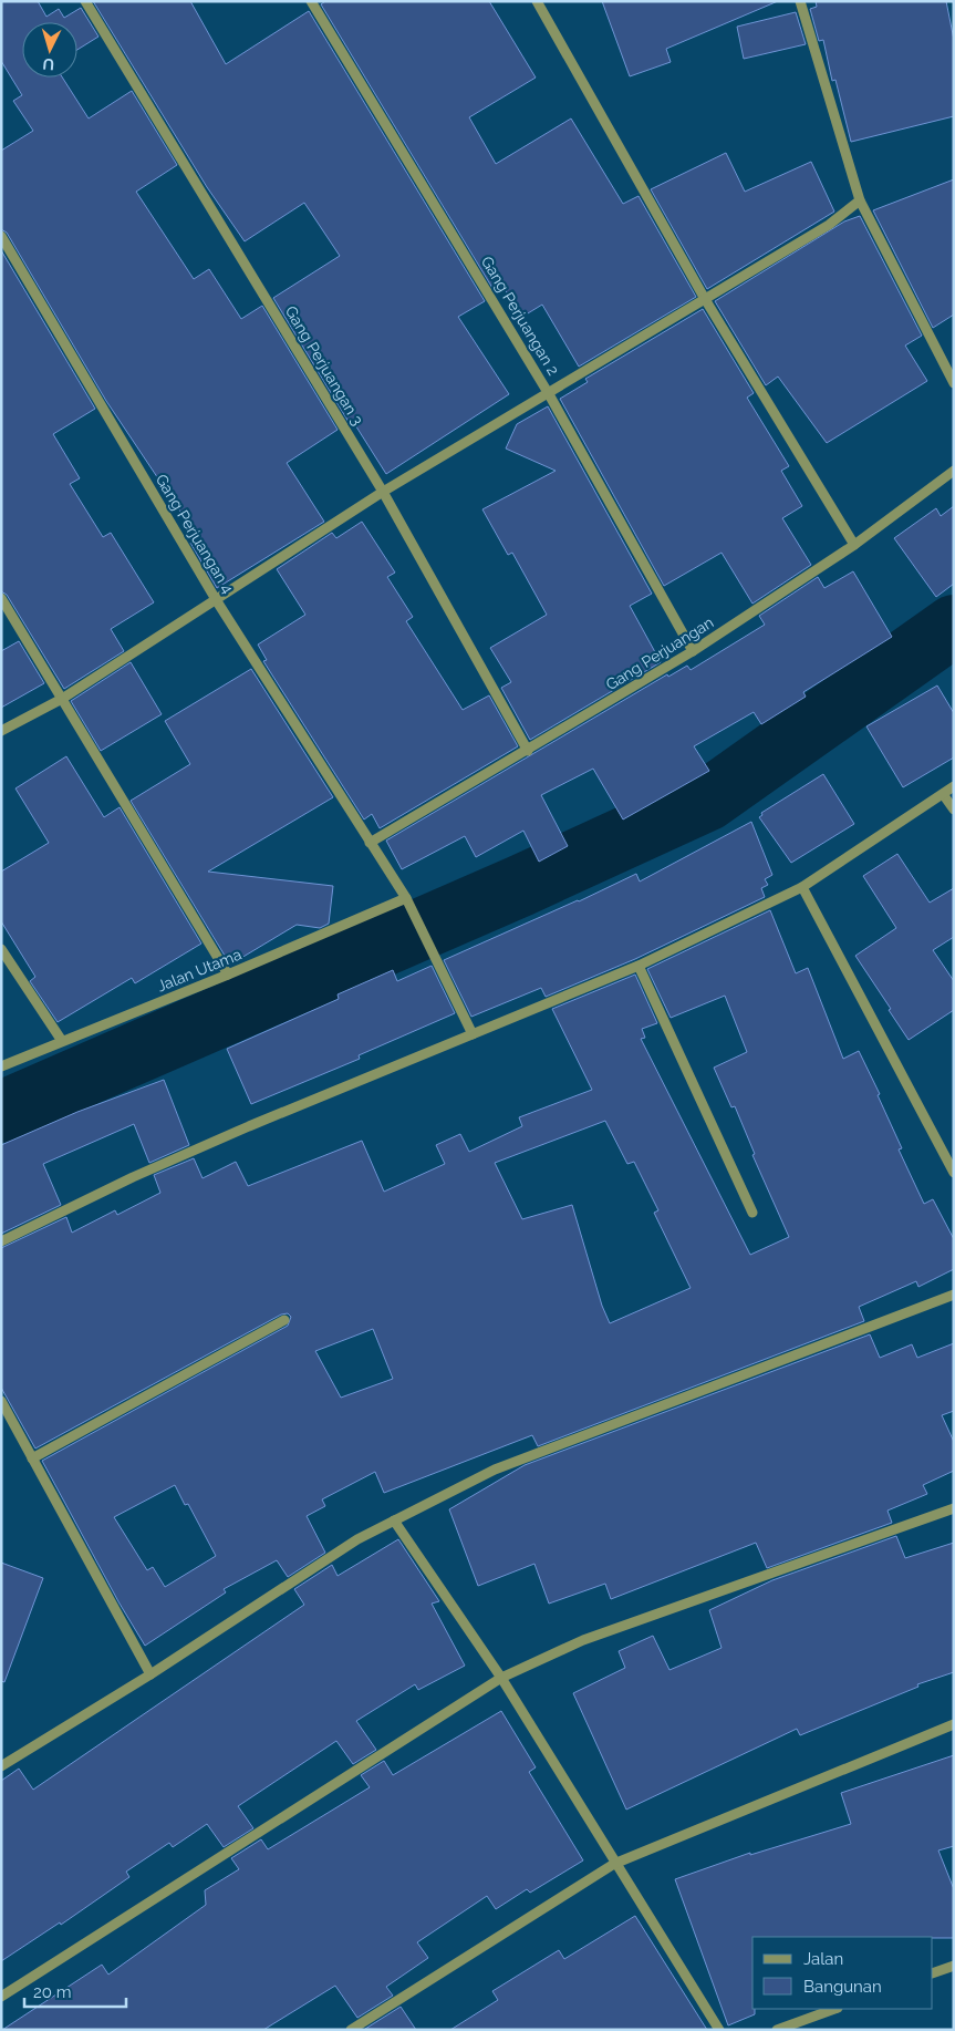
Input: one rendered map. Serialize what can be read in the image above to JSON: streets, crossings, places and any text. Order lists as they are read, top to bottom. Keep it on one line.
{"streets":{"street":["Gang Perjuangan 2","Gang Perjuangan 3","Gang Perjuangan 4","Gang Perjuangan","Jalan Utama"]},"crossings":[["Gang Perjuangan 2","Gang Perjuangan"],["Gang Perjuangan 3","Gang Perjuangan"],["Gang Perjuangan 4","Gang Perjuangan"],["Gang Perjuangan 4","Jalan Utama"]],"legend":["Jalan","Bangunan"],"scale_bar":"20 m","north":"bottom"}
